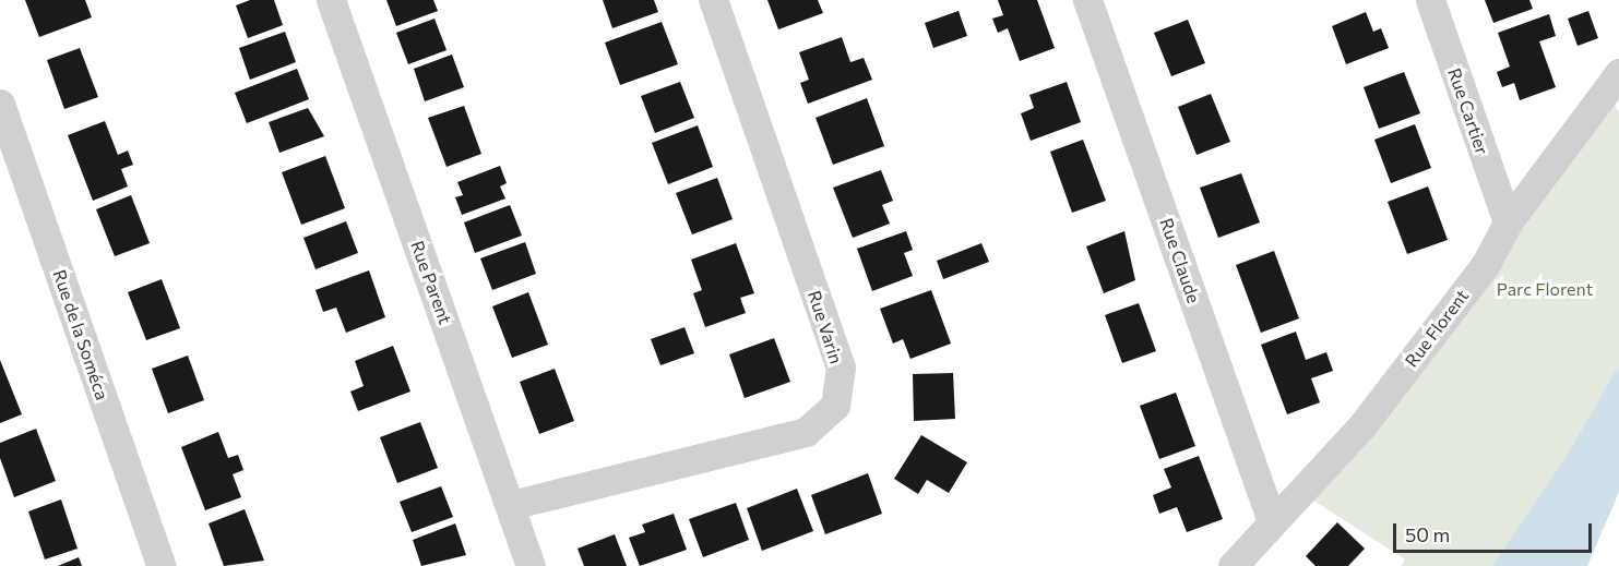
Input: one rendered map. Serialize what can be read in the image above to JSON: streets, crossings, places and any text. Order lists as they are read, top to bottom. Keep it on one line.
{"streets":{"street":["Rue Cartier","Rue Claude","Rue Parent","Rue Varin","Rue Florent","Rue de la Soméca"]},"crossings":[["Rue Cartier","Rue Florent"],["Rue Claude","Rue Florent"],["Rue Parent","Rue Varin"]],"parks":["Parc Florent"],"scale_bar":"50 m"}
